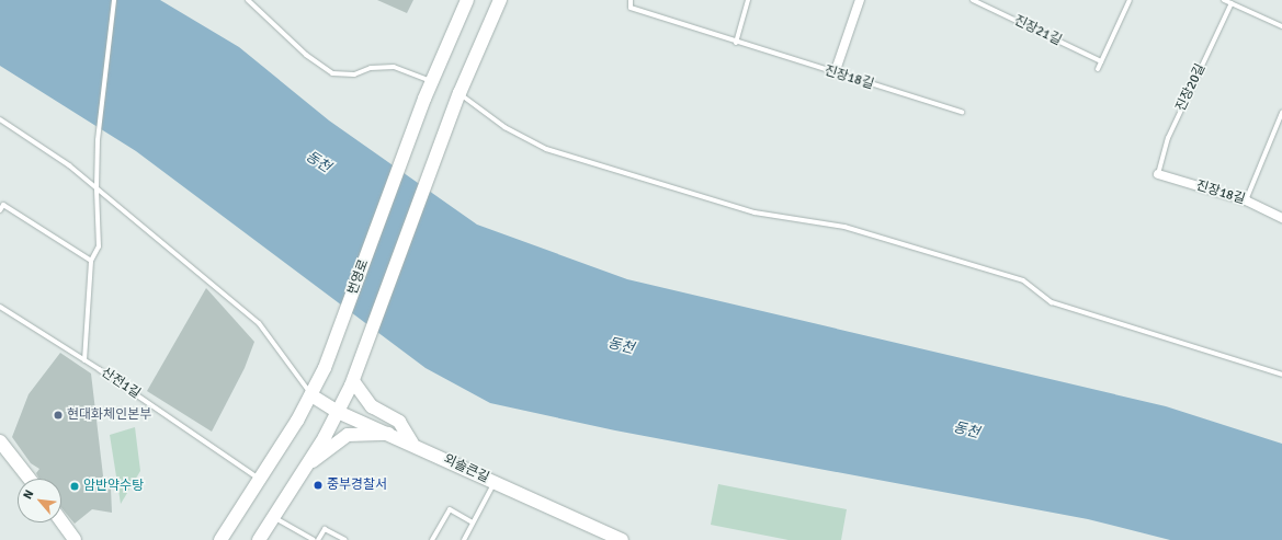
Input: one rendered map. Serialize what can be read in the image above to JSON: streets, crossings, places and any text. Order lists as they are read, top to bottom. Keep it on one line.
{"streets":{"main road":["번영로","외솔큰길"],"street":["진장18길"],"lane":["진장21길","진장20길","산전1길"]},"crossings":[["진장18길","진장20길"],["번영로","산전1길"],["번영로","외솔큰길"]],"water":["동천"],"places":["현대화체인본부","중부경찰서","암반약수탕"],"north":"top left"}
